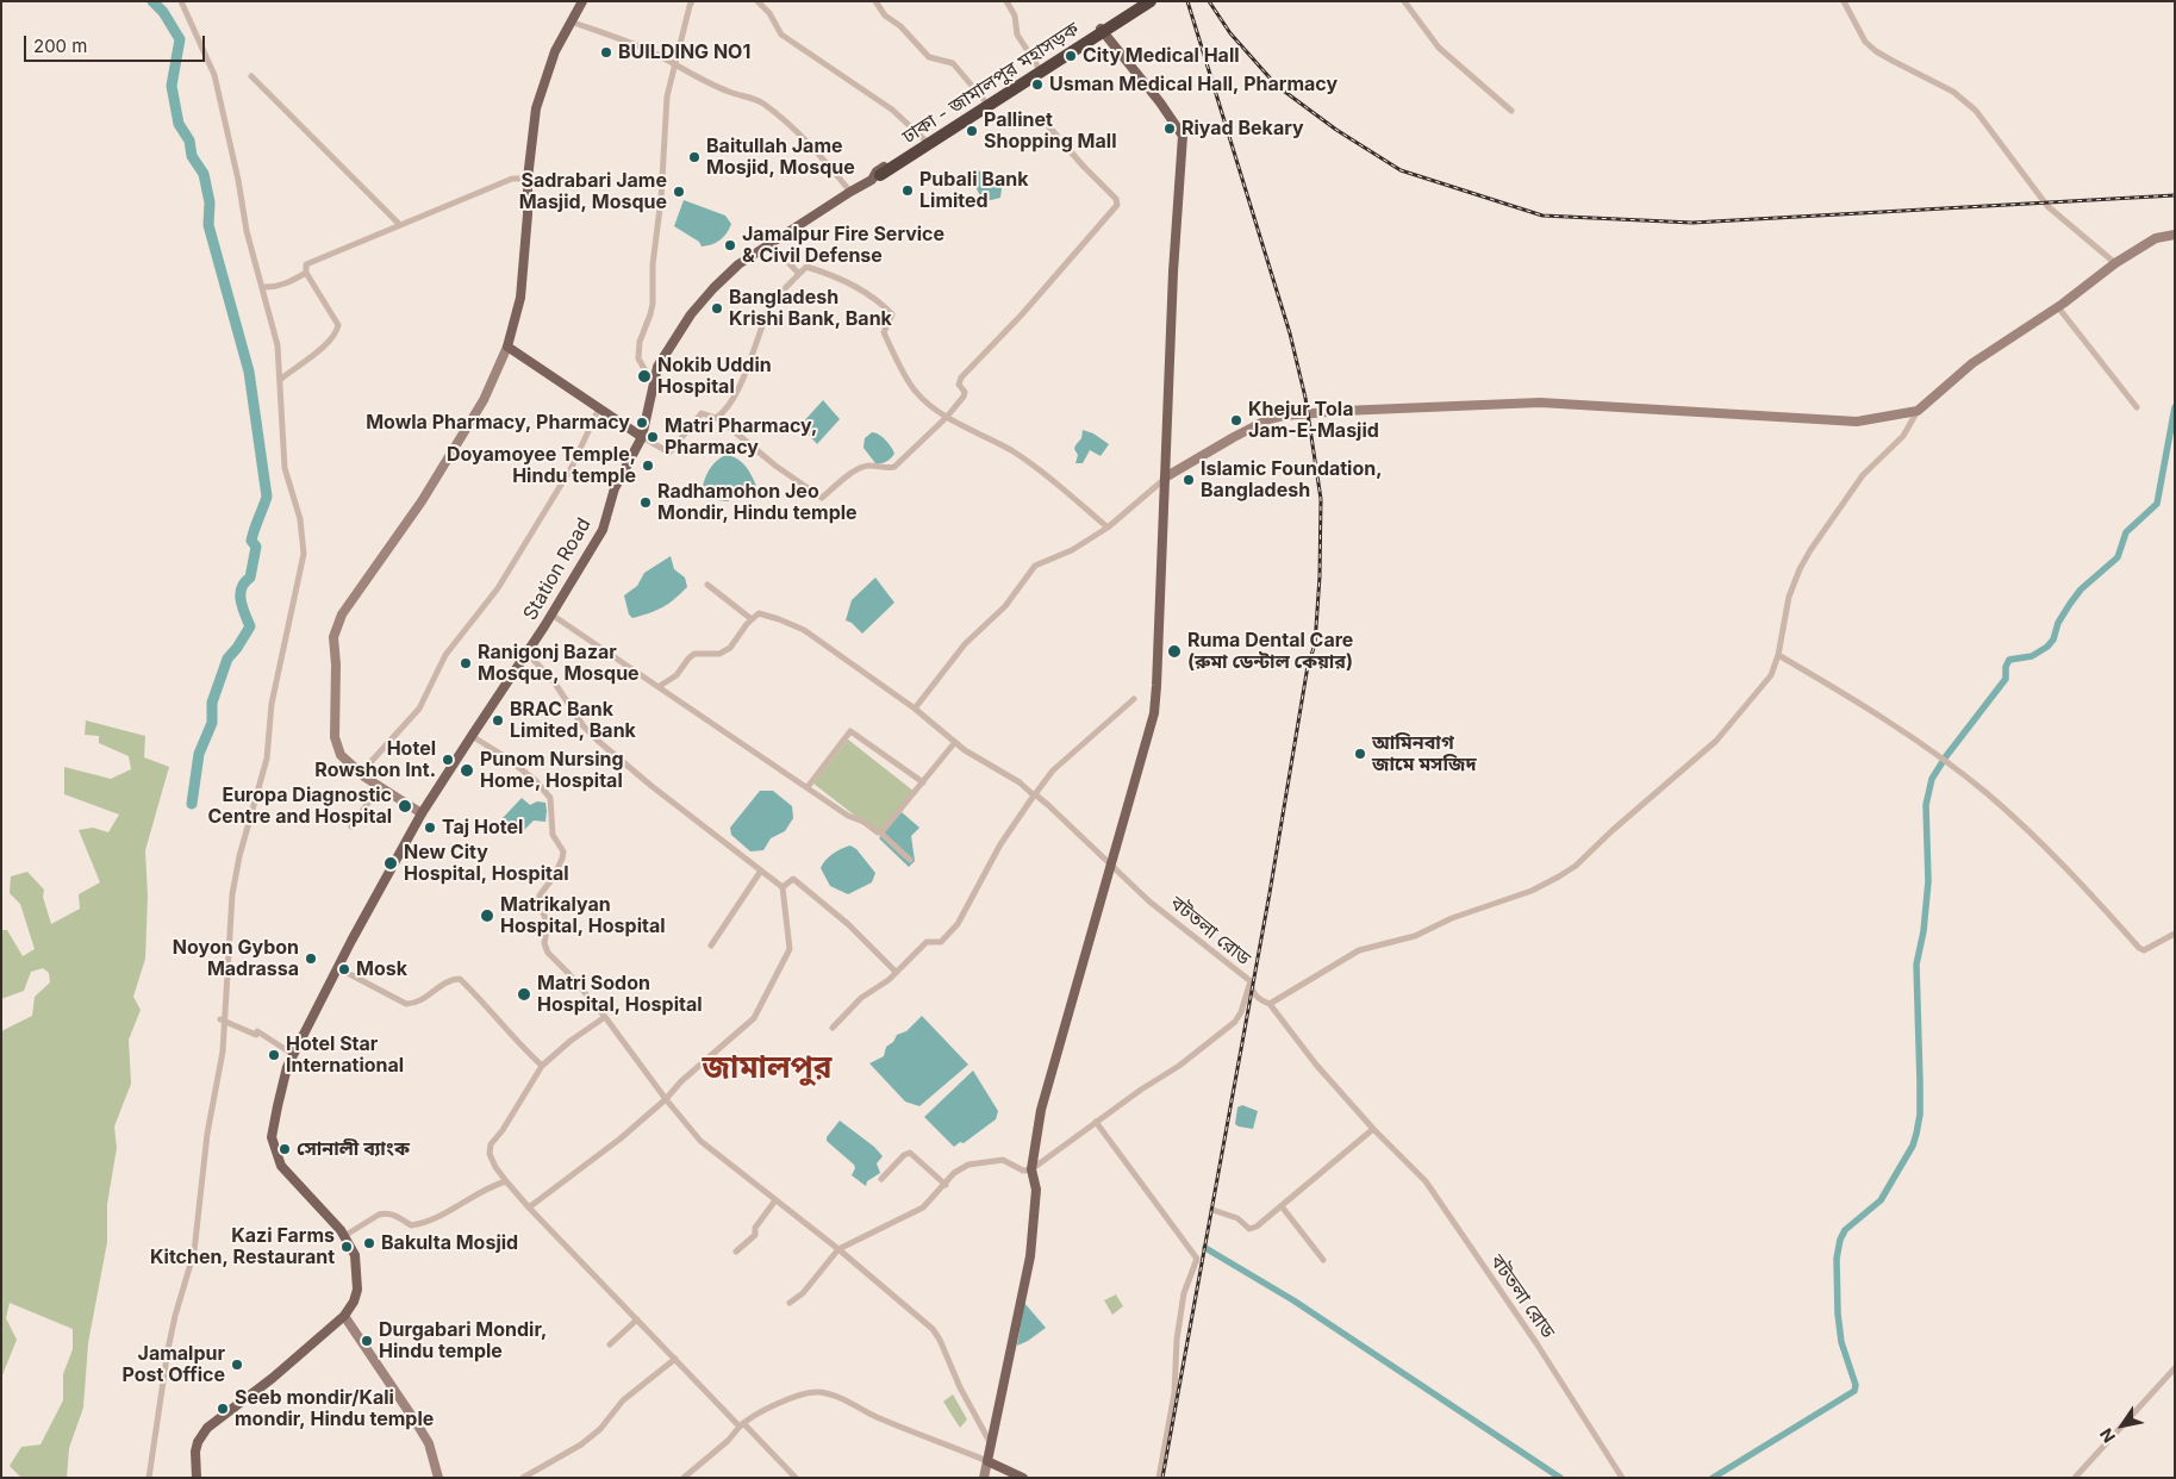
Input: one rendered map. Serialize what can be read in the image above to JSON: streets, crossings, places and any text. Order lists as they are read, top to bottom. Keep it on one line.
{"streets":{"highway":["ঢাকা - জামালপুর মহাসড়ক"],"main road":["Station Road"],"street":["বটতলা রোড"]},"districts":["জামালপুর"],"places":["BUILDING NO1","City Medical Hall","Usman Medical Hall, Pharmacy","Riyad Bekary","Pallinet Shopping Mall","Baitullah Jame Mosjid, Mosque","Pubali Bank Limited","Sadrabari Jame Masjid, Mosque","Jamalpur Fire Service & Civil Defense","Bangladesh Krishi Bank, Bank","Nokib Uddin Hospital","Khejur Tola Jam-E-Masjid","Mowla Pharmacy, Pharmacy","Matri Pharmacy, Pharmacy","Doyamoyee Temple, Hindu temple","Islamic Foundation, Bangladesh","Radhamohon Jeo Mondir, Hindu temple","Ruma Dental Care (রুমা ডেন্টাল কেয়ার)","Ranigonj Bazar Mosque, Mosque","BRAC Bank Limited, Bank","আমিনবাগ জামে মসজিদ","Hotel Rowshon Int.","Punom Nursing Home, Hospital","Europa Diagnostic Centre and Hospital","Taj Hotel","New City Hospital, Hospital","Matrikalyan Hospital, Hospital","Noyon Gybon Madrassa","Mosk","Matri Sodon Hospital, Hospital","Hotel Star International","সোনালী ব্যাংক","Bakulta Mosjid","Kazi Farms Kitchen, Restaurant","Durgabari Mondir, Hindu temple","Jamalpur Post Office","Seeb mondir/Kali mondir, Hindu temple"],"scale_bar":"200 m","north":"bottom left"}
